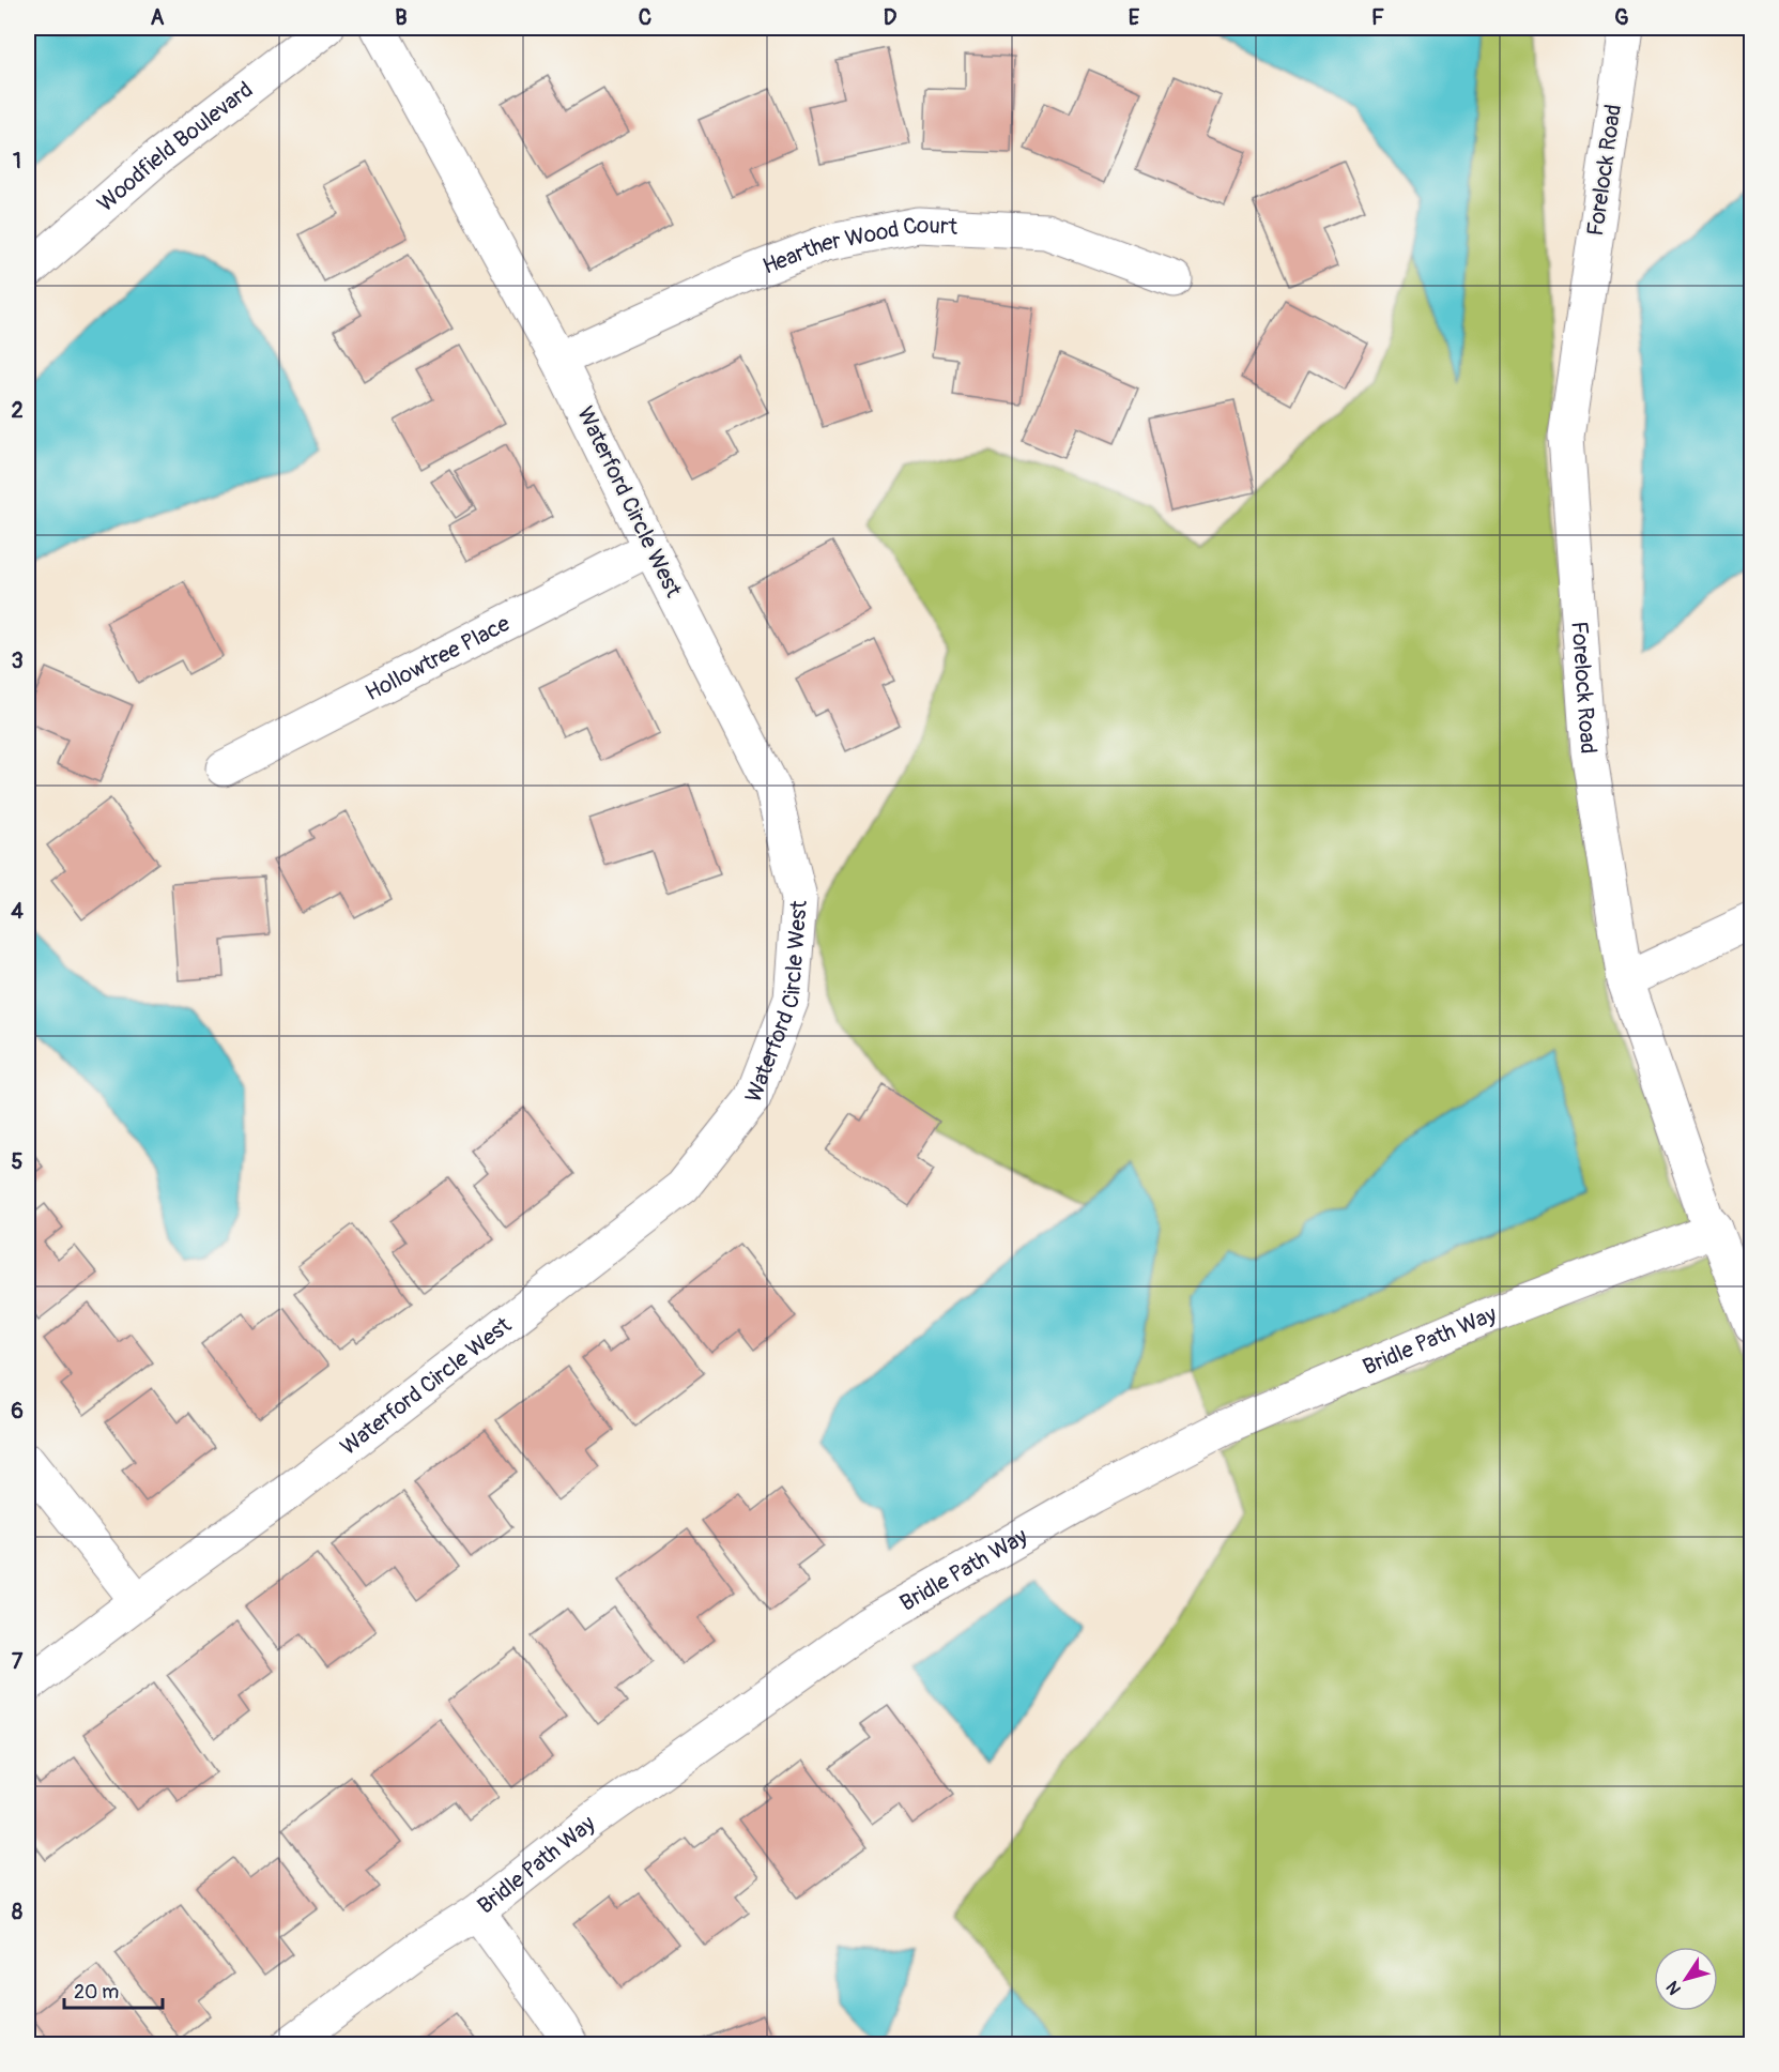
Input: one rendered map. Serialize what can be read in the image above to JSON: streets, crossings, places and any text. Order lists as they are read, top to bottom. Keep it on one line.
{"streets":{"street":["Woodfield Boulevard","Forelock Road","Hearther Wood Court","Waterford Circle West","Hollowtree Place","Bridle Path Way"]},"crossings":[["Forelock Road","Bridle Path Way"],["Hearther Wood Court","Waterford Circle West"],["Waterford Circle West","Hollowtree Place"]],"scale_bar":"20 m","north":"bottom left","grid":{"columns":["A","B","C","D","E","F","G"],"rows":["1","2","3","4","5","6","7","8"]}}
